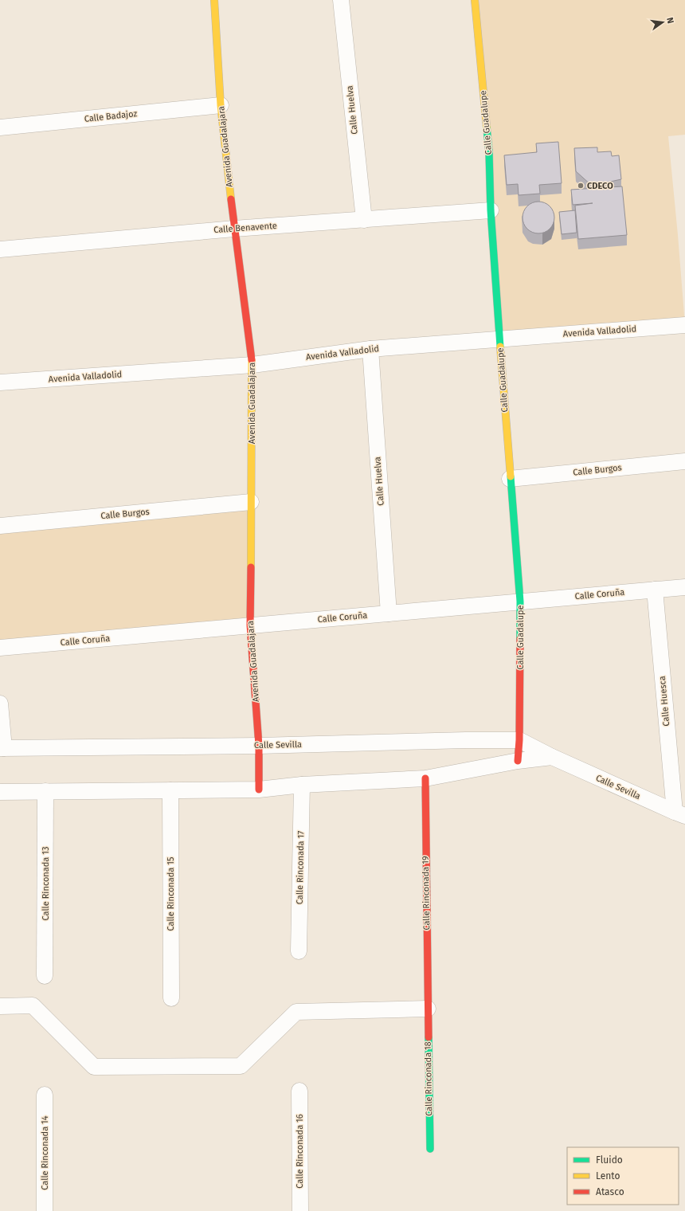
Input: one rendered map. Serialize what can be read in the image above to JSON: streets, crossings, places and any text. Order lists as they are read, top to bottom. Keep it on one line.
{"streets":{"street":["Calle Huelva","Calle Badajoz","Calle Guadalupe","Avenida Guadalajara","Calle Benavente","Avenida Valladolid","Calle Burgos","Calle Coruña","Calle Huesca","Calle Sevilla","Calle Rinconada 17","Calle Rinconada 13","Calle Rinconada 19","Calle Rinconada 15","Calle Rinconada 18","Calle Rinconada 16","Calle Rinconada 14"]},"crossings":[["Calle Huelva","Calle Benavente"],["Calle Huelva","Avenida Valladolid"],["Calle Huelva","Calle Coruña"],["Calle Badajoz","Avenida Guadalajara"],["Calle Guadalupe","Calle Benavente"],["Calle Guadalupe","Avenida Valladolid"],["Calle Guadalupe","Calle Burgos"],["Calle Guadalupe","Calle Coruña"],["Calle Guadalupe","Calle Sevilla"],["Avenida Guadalajara","Calle Benavente"],["Avenida Guadalajara","Avenida Valladolid"],["Avenida Guadalajara","Calle Burgos"],["Avenida Guadalajara","Calle Coruña"],["Avenida Guadalajara","Calle Sevilla"],["Calle Coruña","Calle Huesca"],["Calle Huesca","Calle Sevilla"],["Calle Rinconada 19","Calle Rinconada 18"]],"places":["CDECO"],"legend":["Fluido","Lento","Atasco"],"north":"right"}
